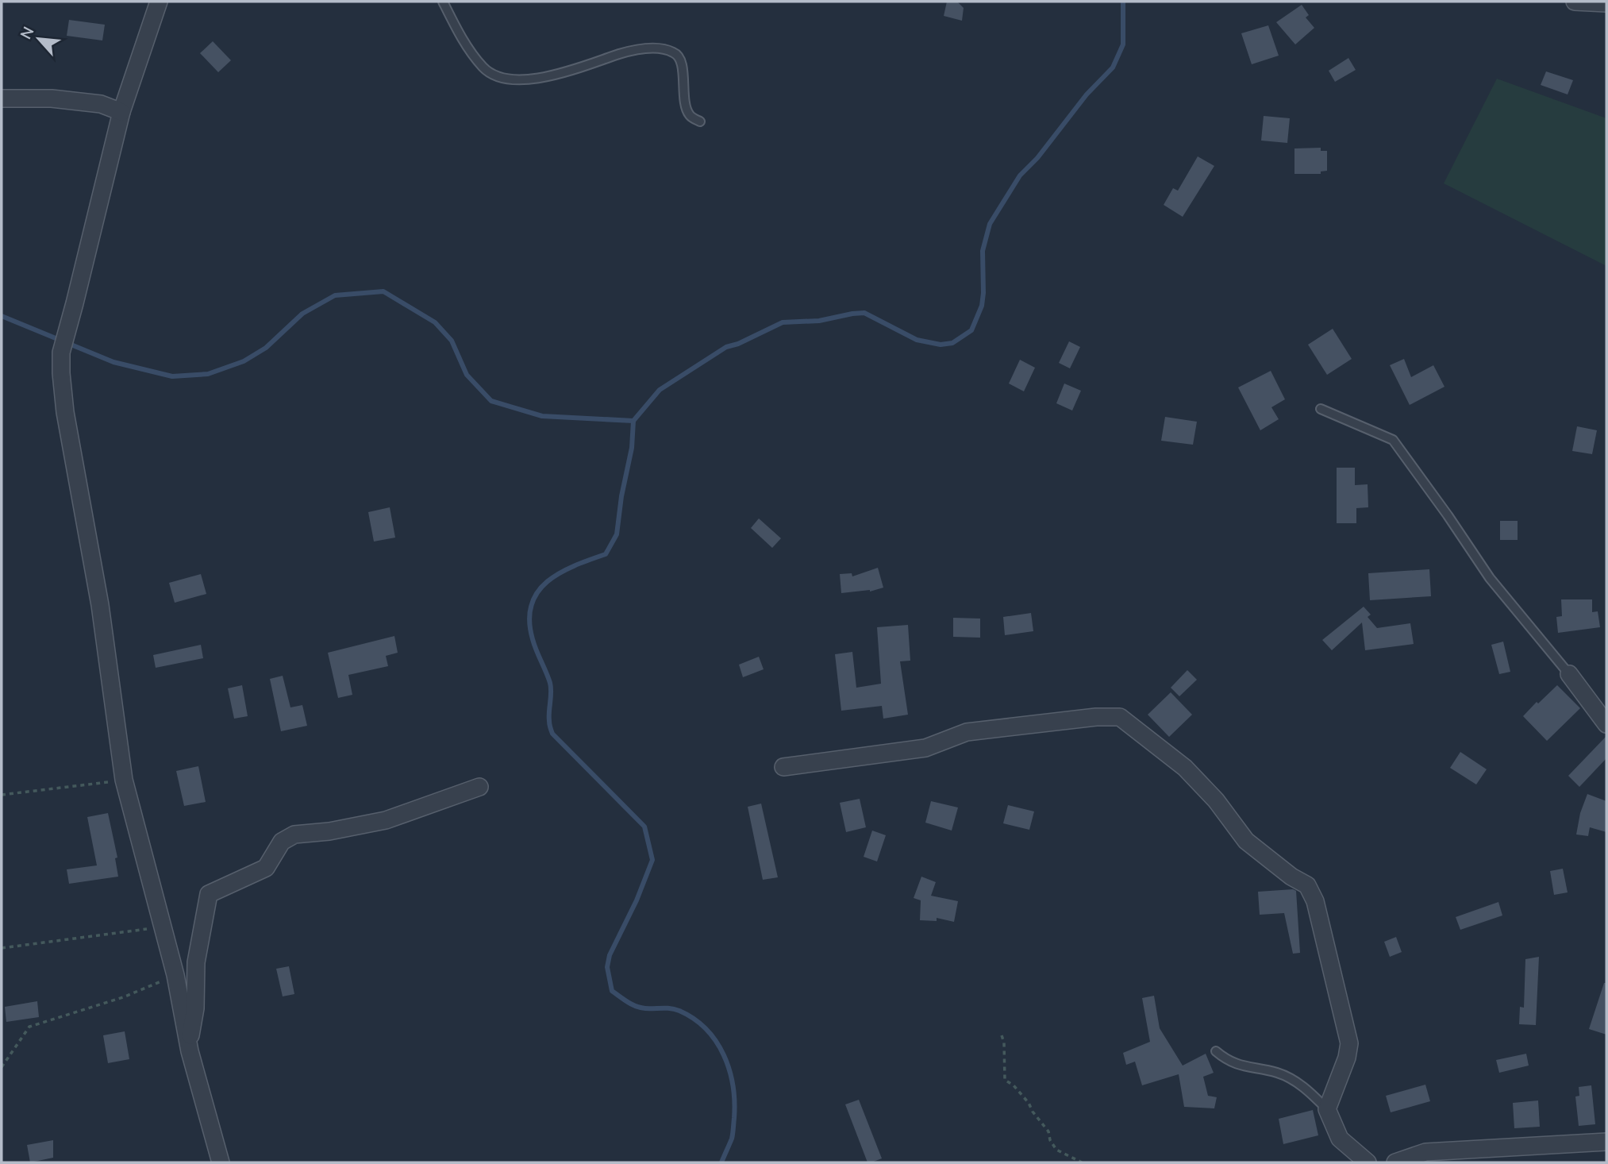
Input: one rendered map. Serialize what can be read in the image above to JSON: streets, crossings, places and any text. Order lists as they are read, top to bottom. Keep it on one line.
{"north":"top left"}
